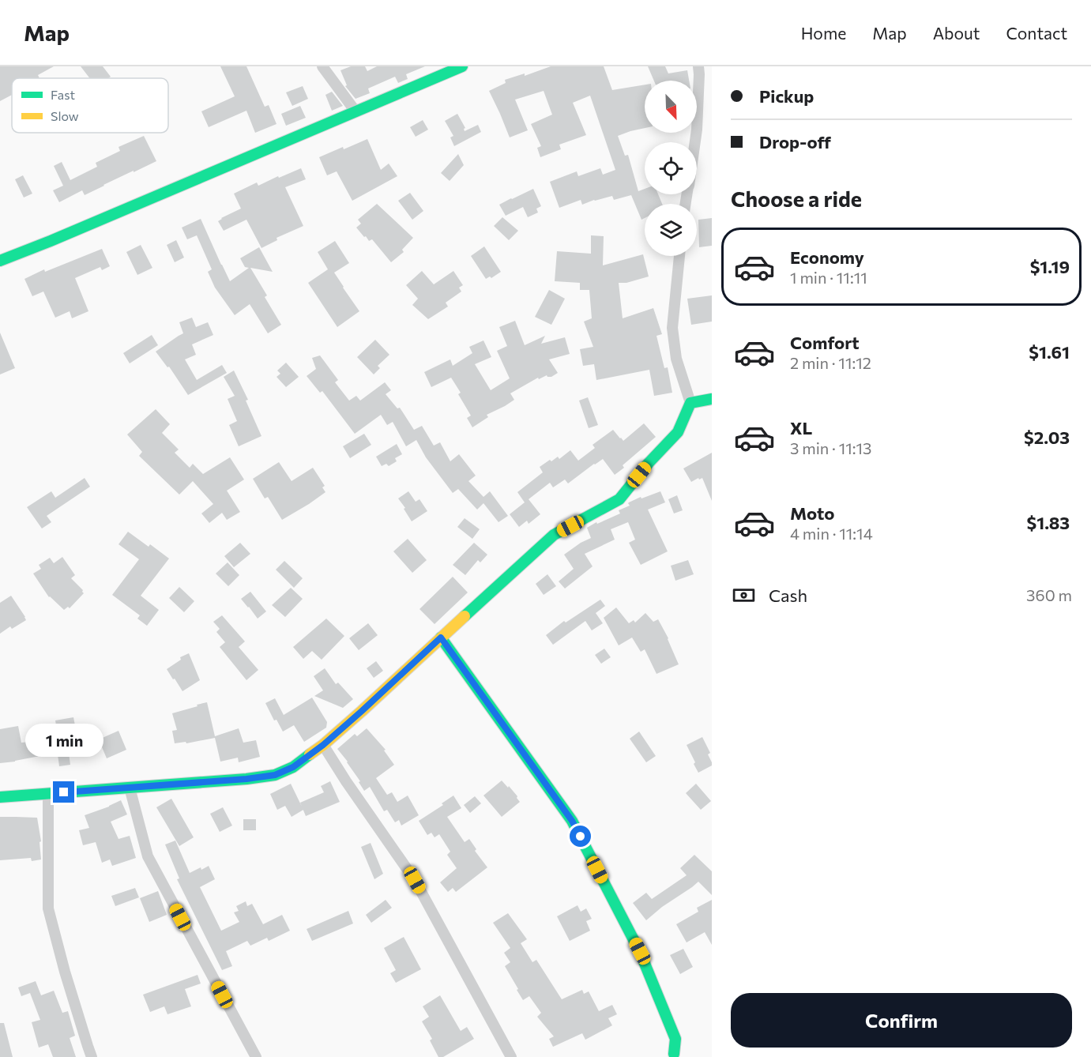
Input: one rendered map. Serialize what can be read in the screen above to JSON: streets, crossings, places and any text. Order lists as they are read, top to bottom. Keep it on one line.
{"legend":["Fast","Slow"],"north":"bottom right","page":{"header":"Map","nav":["Home","Map","About","Contact"],"banner":["Pickup","Drop-off"],"heading":"Choose a ride","list":[{"name":"Economy","note":"1 min · 11:11","value":"$1.19"},{"name":"Comfort","note":"2 min · 11:12","value":"$1.61"},{"name":"XL","note":"3 min · 11:13","value":"$2.03"},{"name":"Moto","note":"4 min · 11:14","value":"$1.83"}],"pay":["Cash","360 m"],"bubble":"1 min","buttons":"Confirm"}}
